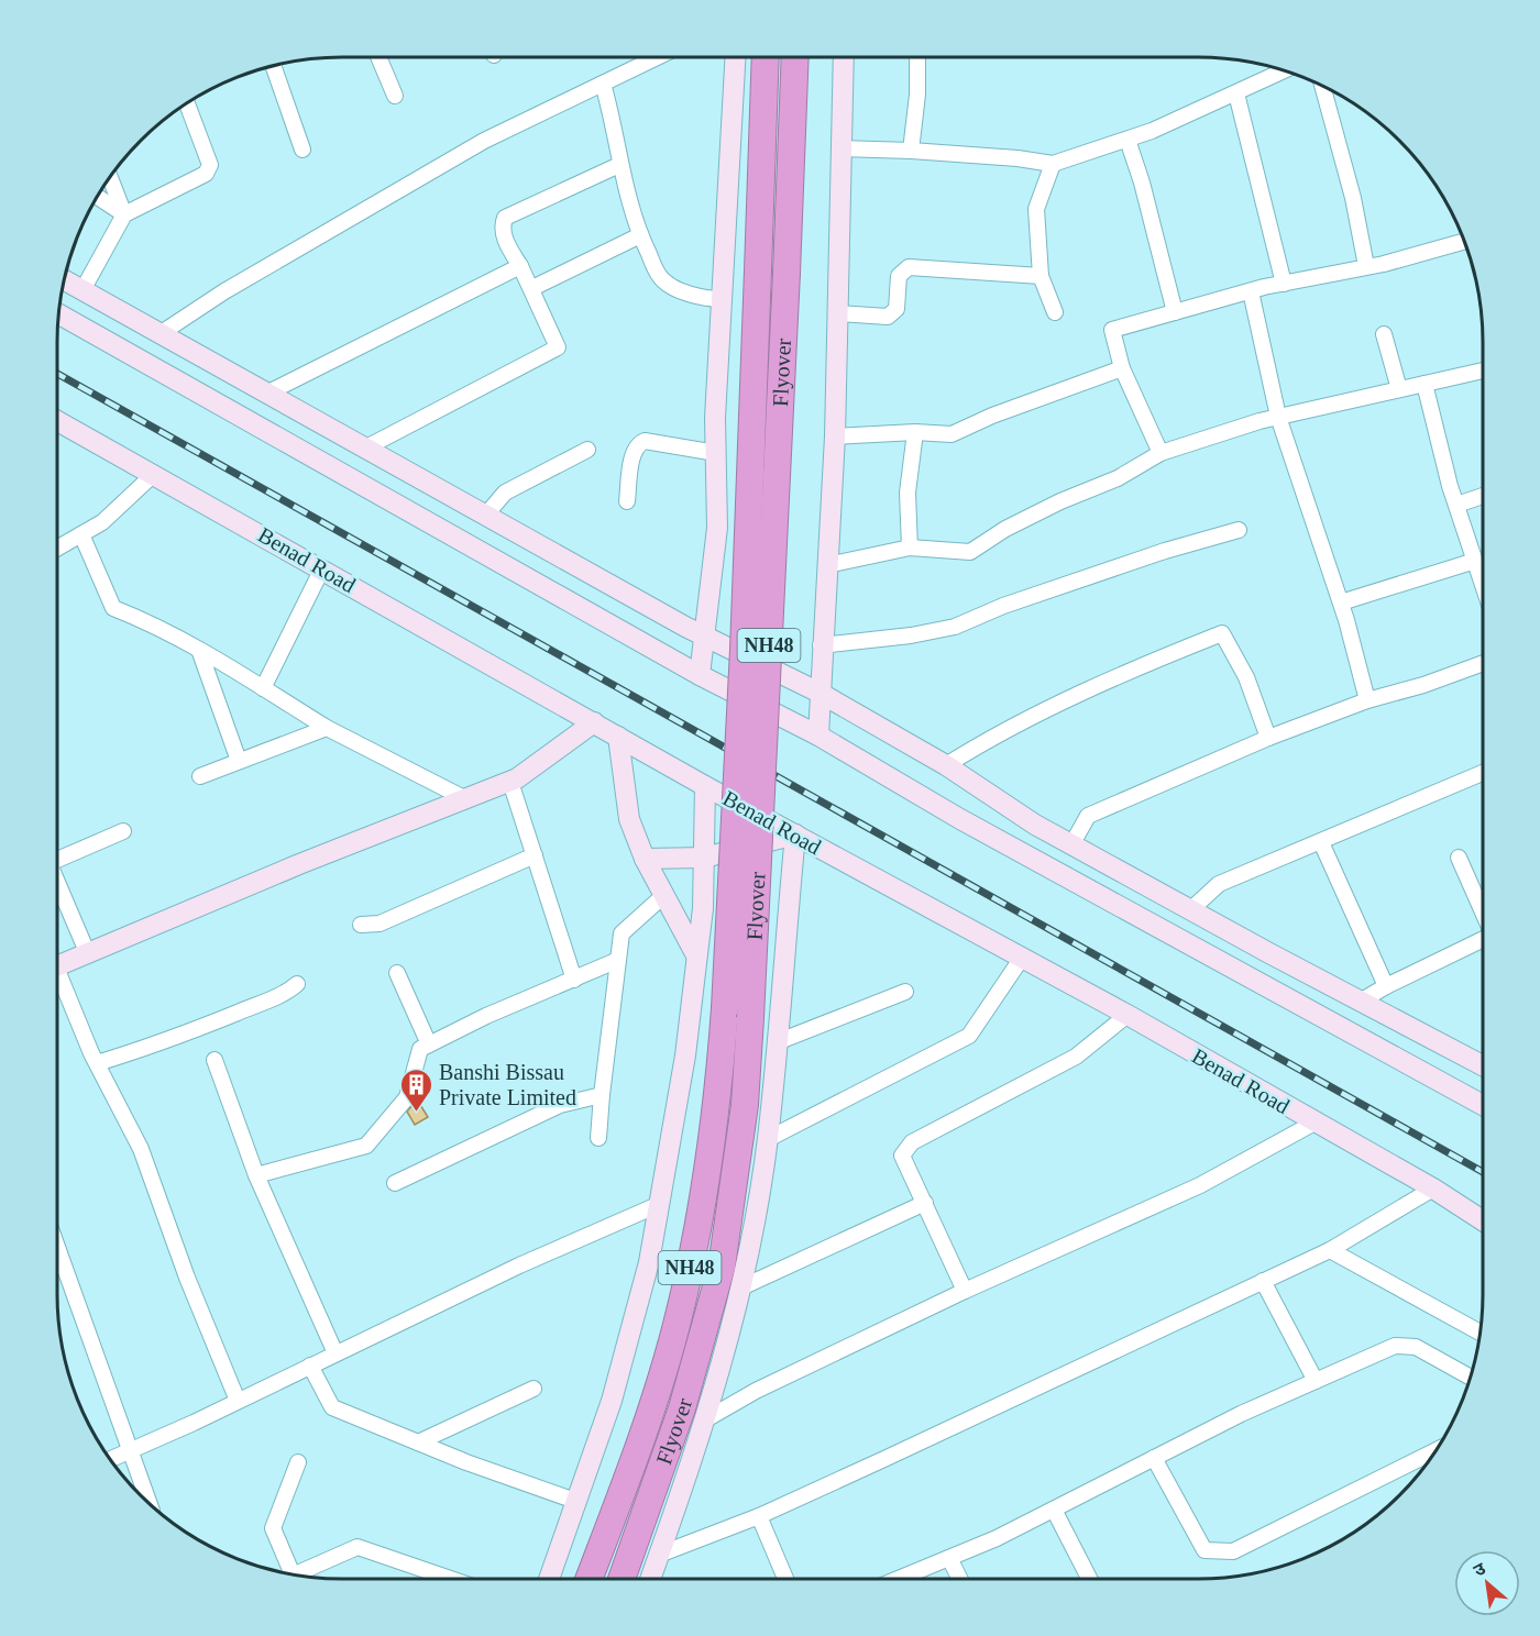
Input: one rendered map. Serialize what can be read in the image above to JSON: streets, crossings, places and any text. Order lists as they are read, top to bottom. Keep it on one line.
{"streets":{"highway":["Flyover","NH48"],"main road":["Benad Road"]},"places":{"building":["Banshi Bissau Private Limited"]},"north":"top left"}
